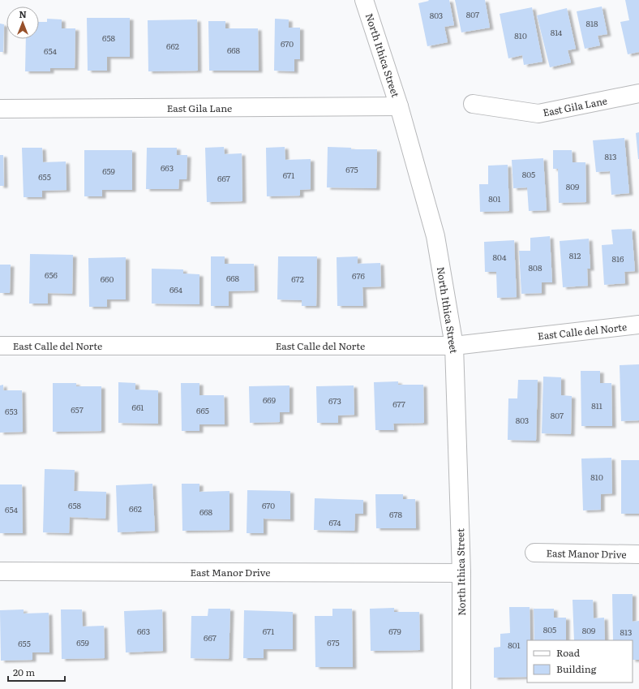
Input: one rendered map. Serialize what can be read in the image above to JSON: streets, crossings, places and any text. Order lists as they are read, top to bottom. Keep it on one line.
{"streets":{"street":["North Ithica Street","East Gila Lane","East Calle del Norte","East Manor Drive"]},"crossings":[["North Ithica Street","East Gila Lane"],["North Ithica Street","East Calle del Norte"],["North Ithica Street","East Manor Drive"]],"house_numbers":["807","803","818","814","810","658","670","662","668","654","813","663","675","659","805","671","655","667","809","801","812","804","816","808","656","676","668","660","672","664","669","673","677","811","661","657","665","653","807","803","810","658","670","662","654","668","678","674","805","809","663","671","679","813","667","659","675","655","801"],"legend":["Road","Building"],"scale_bar":"20 m","north":"top"}
